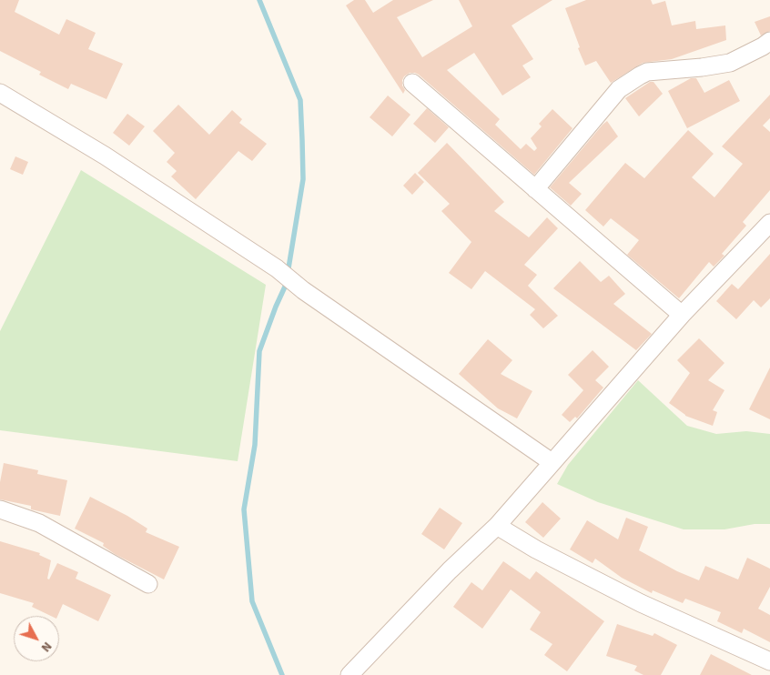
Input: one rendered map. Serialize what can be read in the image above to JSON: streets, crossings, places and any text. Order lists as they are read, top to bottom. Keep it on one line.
{"north":"bottom right"}
